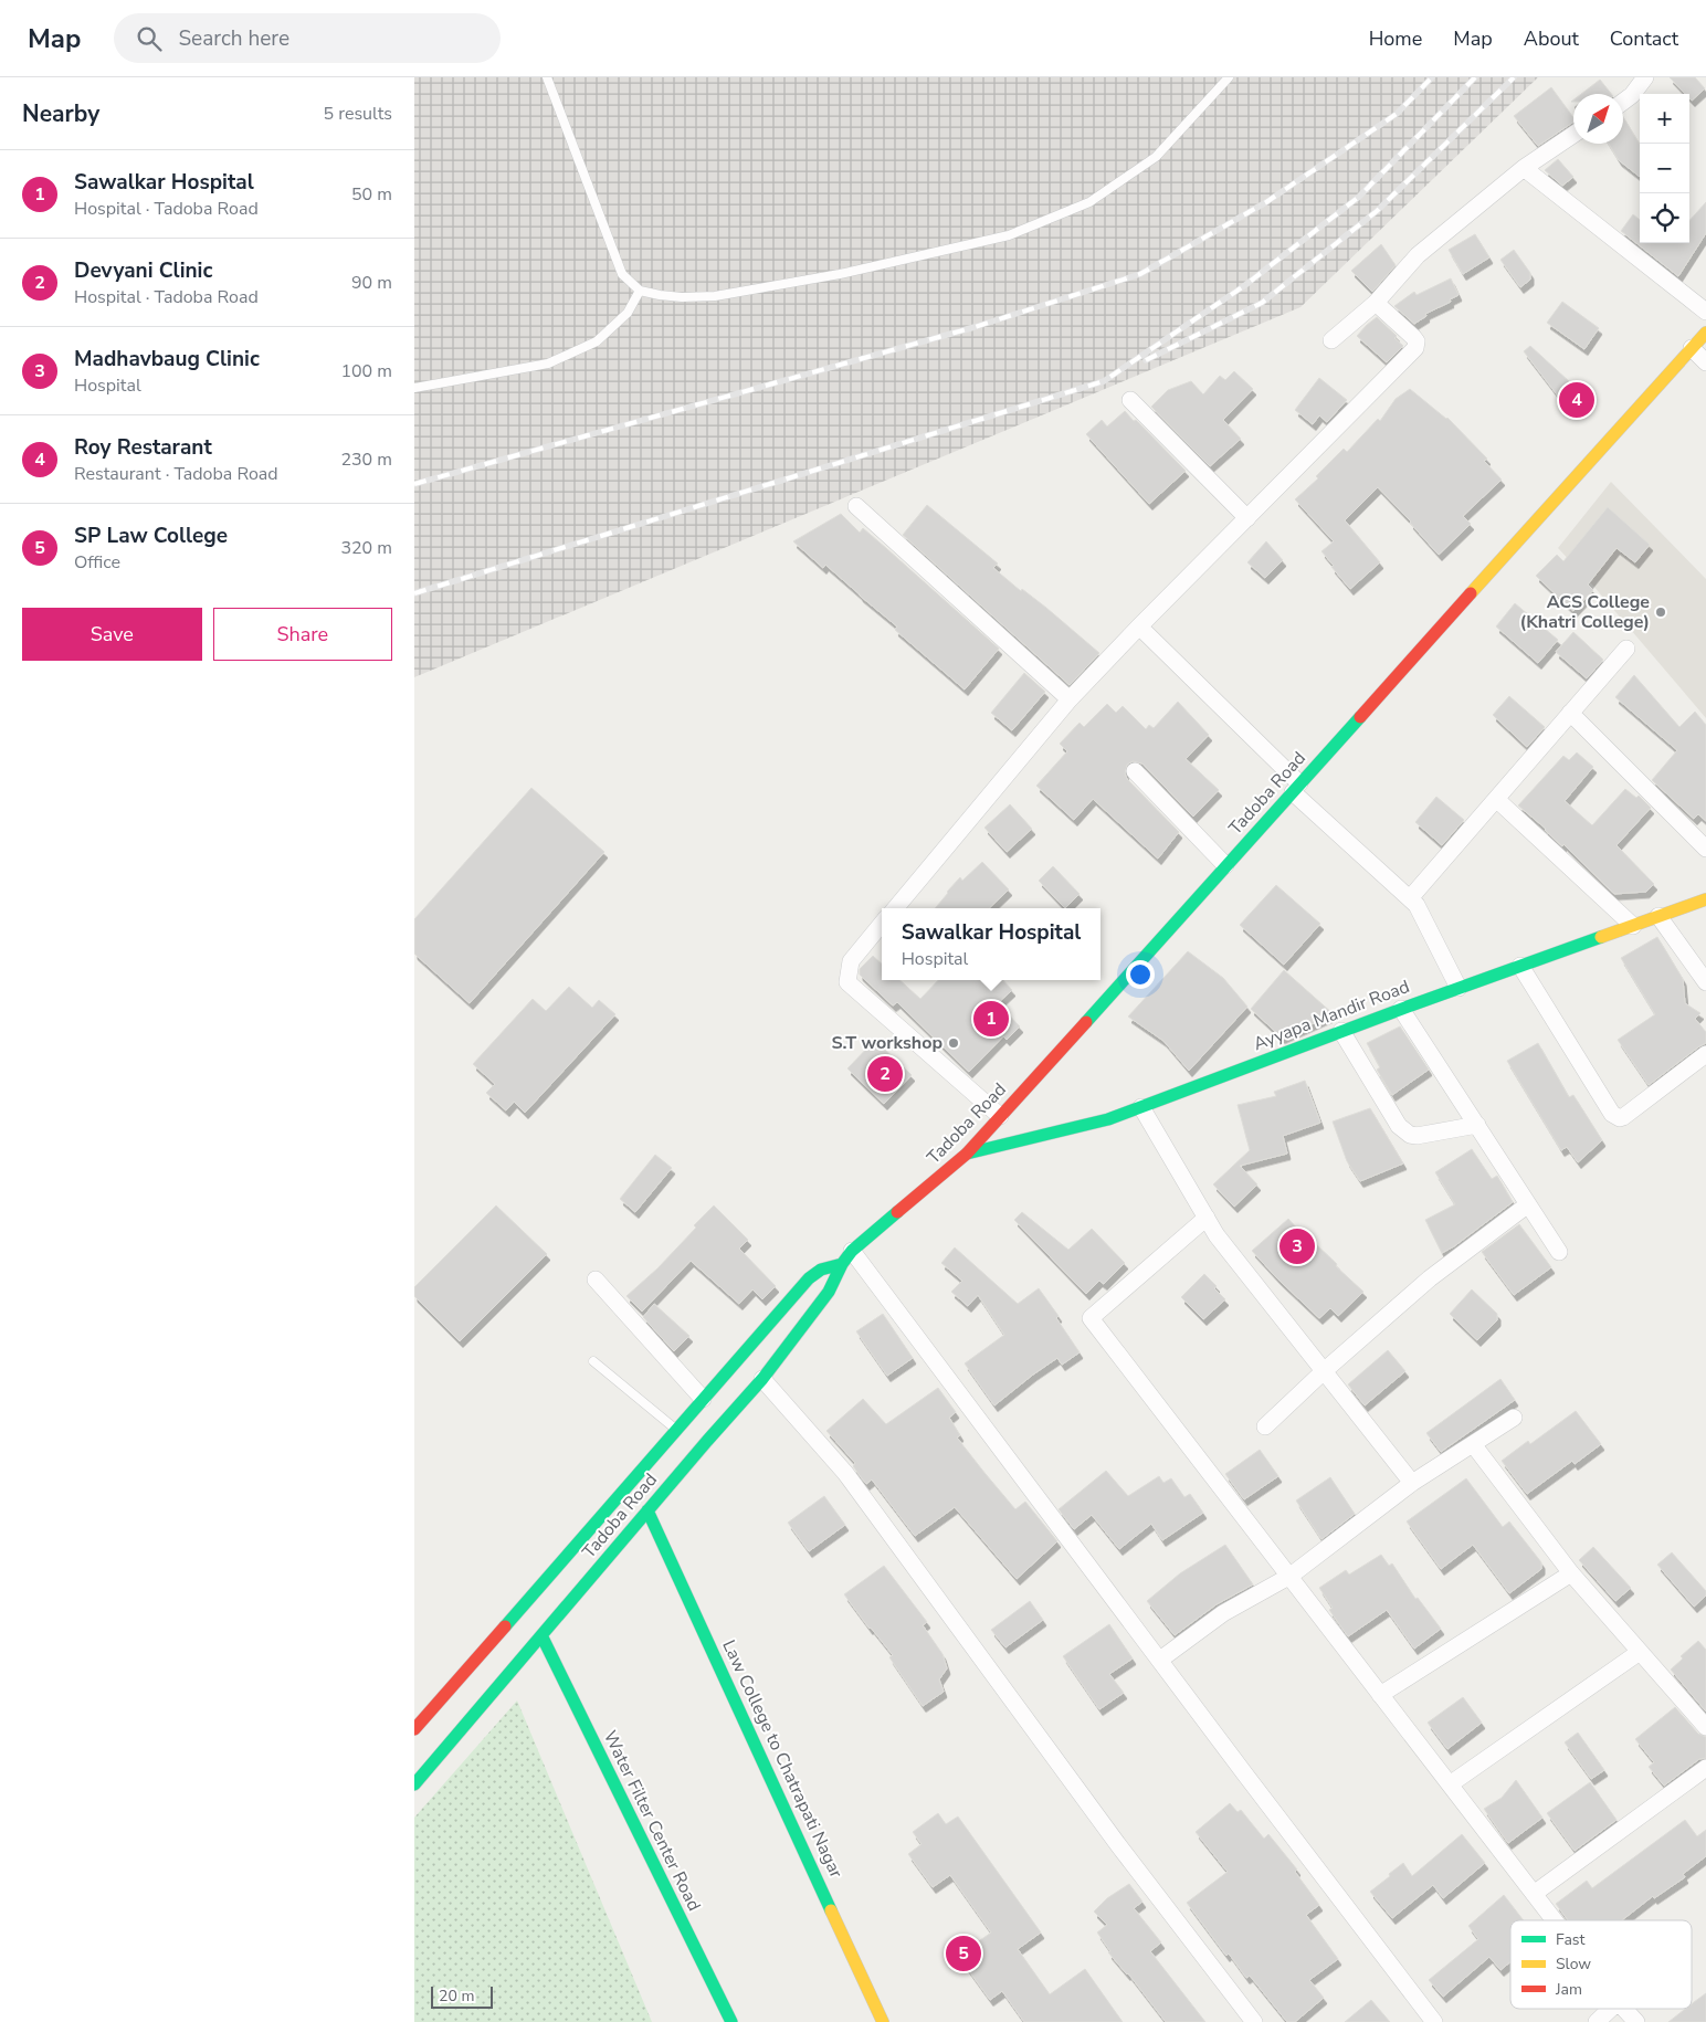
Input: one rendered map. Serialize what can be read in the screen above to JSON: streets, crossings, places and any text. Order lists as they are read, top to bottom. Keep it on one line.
{"streets":{"main road":["Tadoba Road","Ayyapa Mandir Road","Law College to Chatrapati Nagar","Water Filter Center Road"]},"crossings":[["Tadoba Road","Ayyapa Mandir Road"],["Tadoba Road","Law College to Chatrapati Nagar"],["Tadoba Road","Water Filter Center Road"]],"places":["ACS College (Khatri College)","S.T workshop"],"legend":["Fast","Slow","Jam"],"scale_bar":"20 m","north":"top right","page":{"header":"Map","search":"Search here","nav":["Home","Map","About","Contact"],"heading":["Nearby","5 results"],"map_buttons":["+","−"],"list":[{"mark":"1","name":"Sawalkar Hospital","note":"Hospital · Tadoba Road","value":"50 m"},{"mark":"2","name":"Devyani Clinic","note":"Hospital · Tadoba Road","value":"90 m"},{"mark":"3","name":"Madhavbaug Clinic","note":"Hospital","value":"100 m"},{"mark":"4","name":"Roy Restarant","note":"Restaurant · Tadoba Road","value":"230 m"},{"mark":"5","name":"SP Law College","note":"Office","value":"320 m"}],"pins":["4","1","2","3","5"],"buttons":["Save","Share"],"popup":["Sawalkar Hospital","Hospital"],"scale":"20 m"}}
